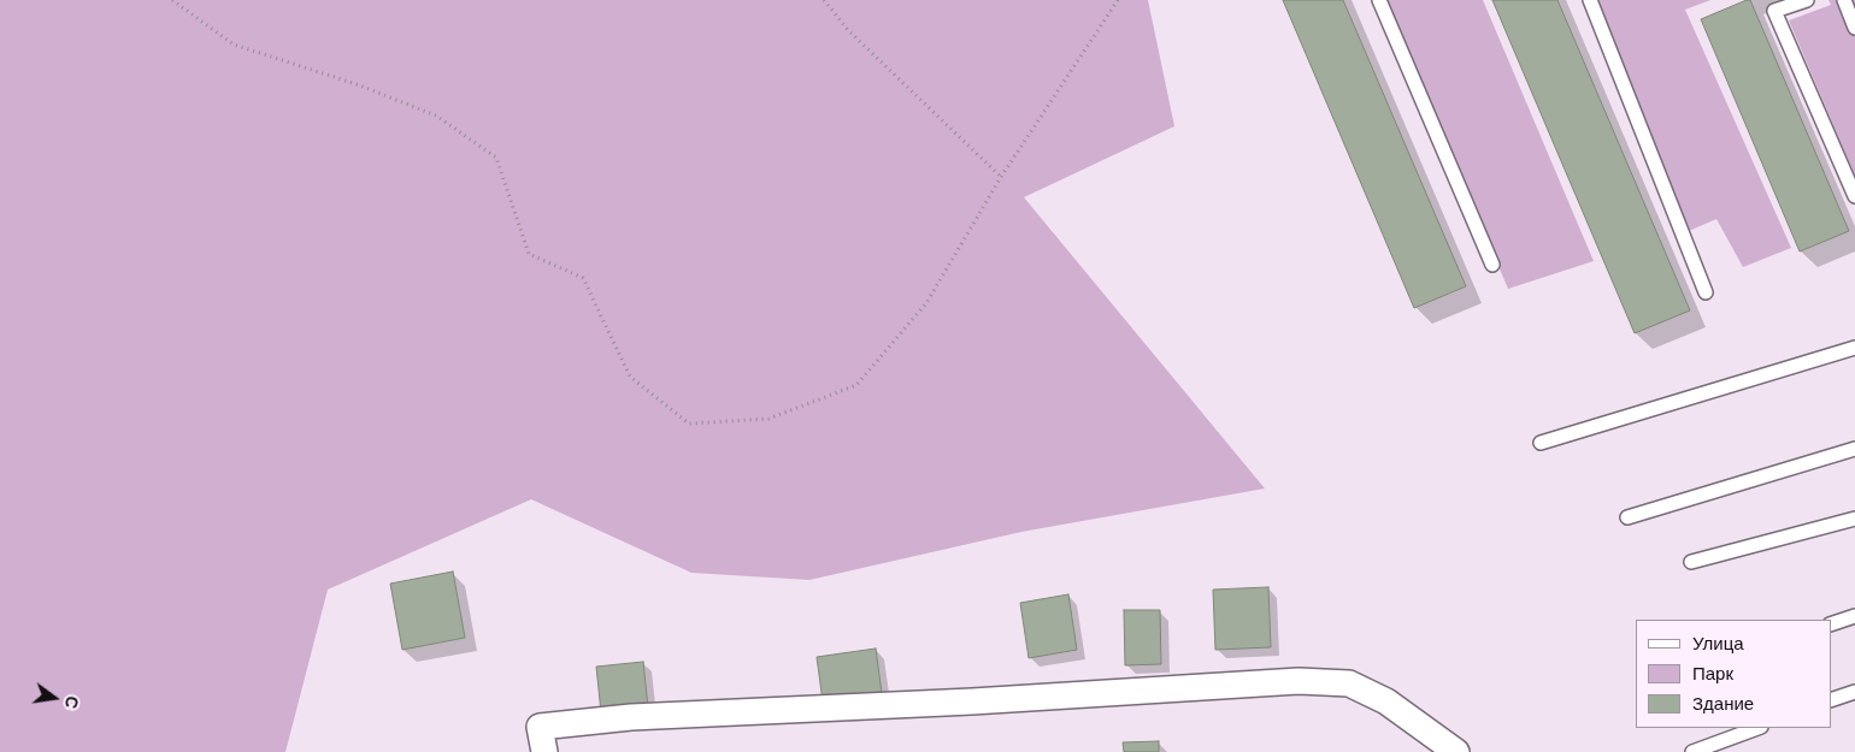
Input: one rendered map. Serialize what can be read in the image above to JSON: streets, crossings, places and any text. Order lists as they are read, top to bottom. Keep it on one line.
{"legend":["Улица","Парк","Здание"],"north":"right"}
